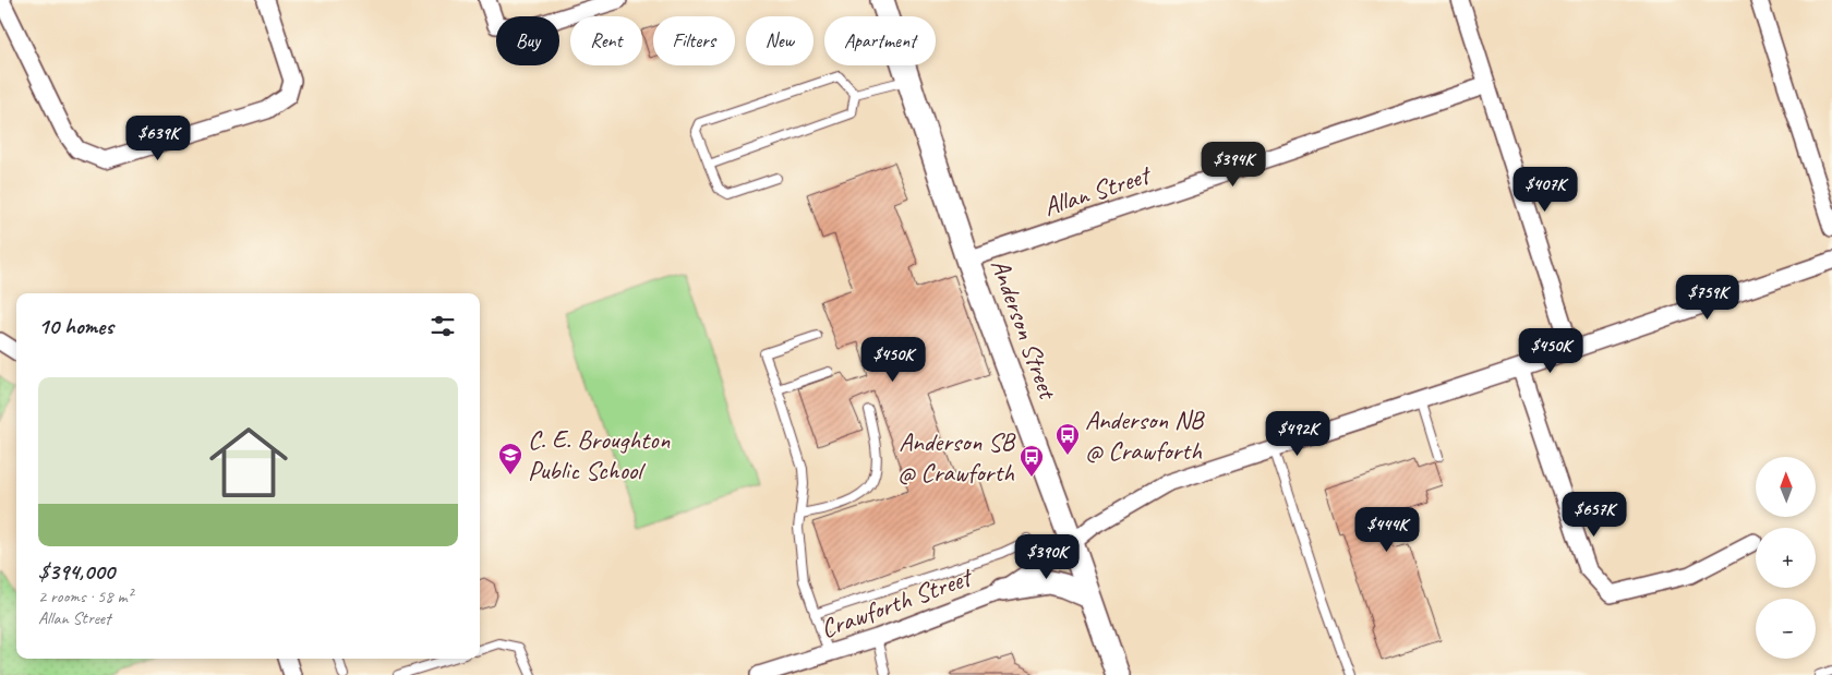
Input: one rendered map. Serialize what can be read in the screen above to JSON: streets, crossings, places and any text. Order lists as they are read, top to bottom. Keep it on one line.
{"streets":{"main road":["Anderson Street"],"street":["Allan Street","Crawforth Street"]},"crossings":[["Allan Street","Anderson Street"],["Anderson Street","Crawforth Street"]],"places":{"bus stop":["Anderson NB @ Crawforth","Anderson SB @ Crawforth"],"school or university":["C. E. Broughton Public School"]},"north":"top","page":{"chip":["Buy","Rent","Filters","New","Apartment"],"price":["$639K","$394K","$407K","$759K","$450K","$450K","$492K","$657K","$444K","$390K"],"heading":"10 homes","list":[{"name":"$394,000","note":"2 rooms · 58 m² · Allan Street"}],"map_buttons":["+","−"]}}
